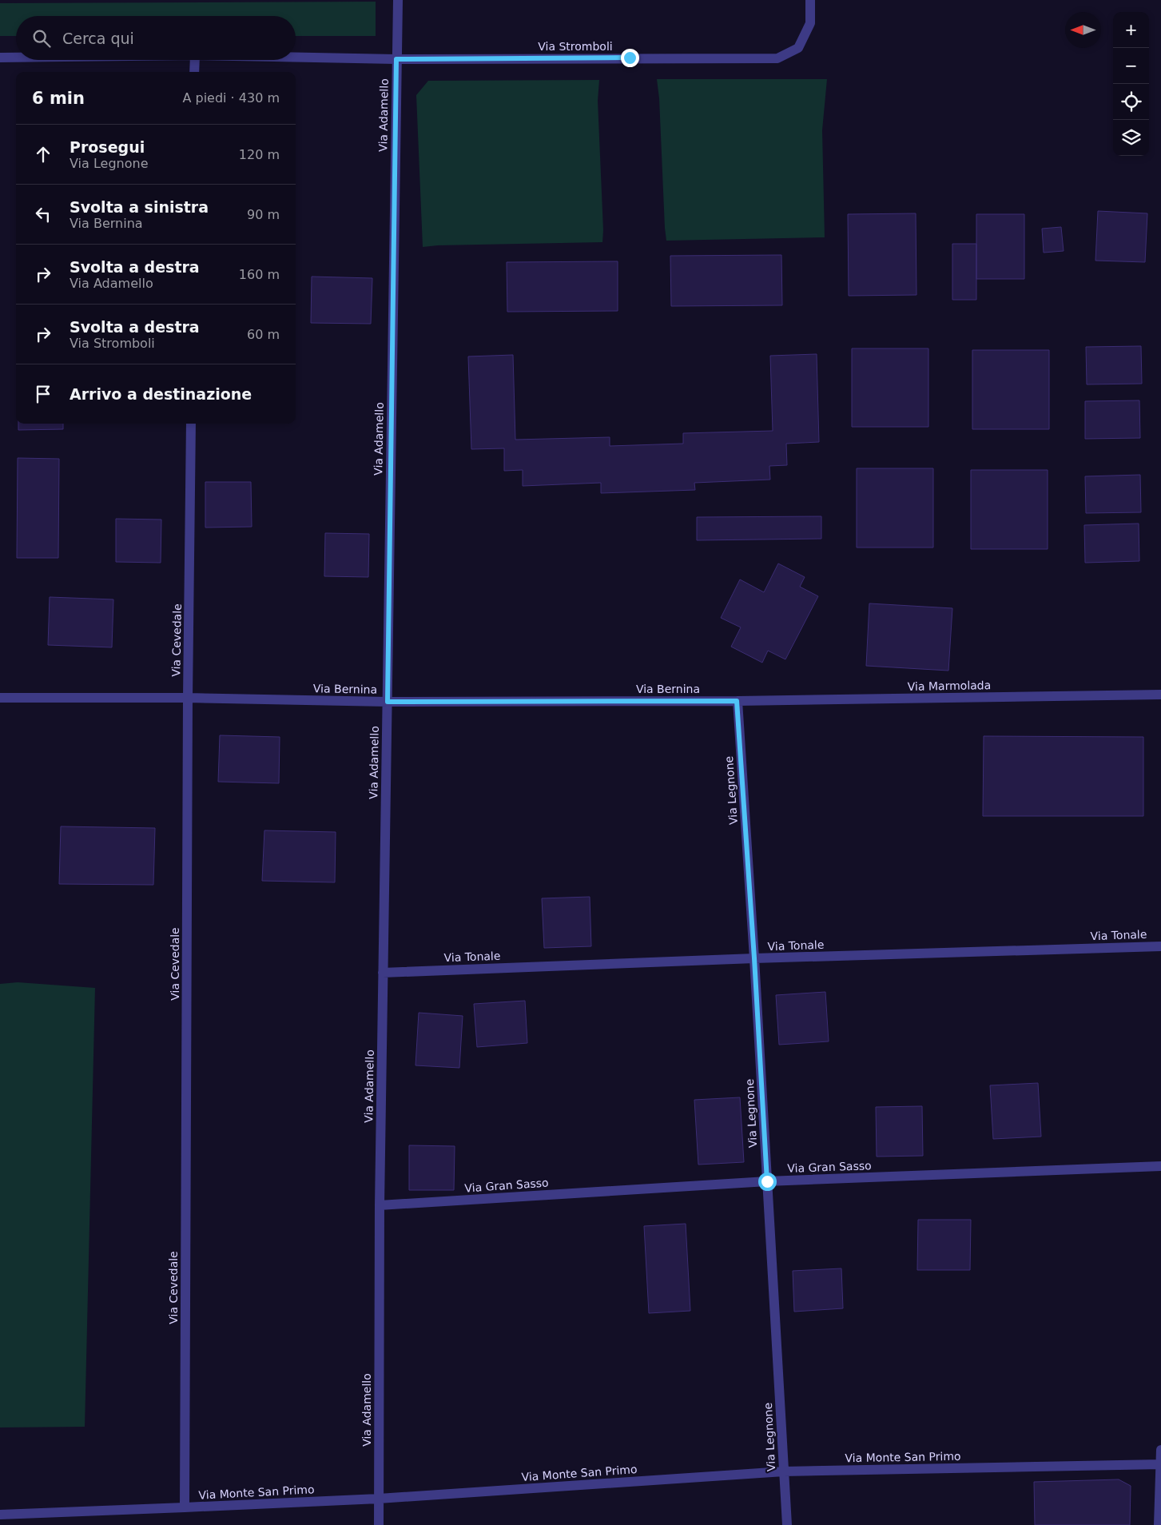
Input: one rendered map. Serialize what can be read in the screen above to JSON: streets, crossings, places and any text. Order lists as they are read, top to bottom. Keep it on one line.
{"streets":{"street":["Via Stromboli","Via Adamello","Via Cevedale","Via Marmolada","Via Bernina","Via Legnone","Via Tonale","Via Gran Sasso","Via Monte San Primo"]},"crossings":[["Via Stromboli","Via Adamello"],["Via Adamello","Via Bernina"],["Via Adamello","Via Tonale"],["Via Adamello","Via Gran Sasso"],["Via Adamello","Via Monte San Primo"],["Via Cevedale","Via Bernina"],["Via Cevedale","Via Monte San Primo"],["Via Marmolada","Via Bernina"],["Via Marmolada","Via Legnone"],["Via Bernina","Via Legnone"],["Via Legnone","Via Tonale"],["Via Legnone","Via Gran Sasso"],["Via Legnone","Via Monte San Primo"]],"north":"left","page":{"map_buttons":["+","−"],"search":"Cerca qui","heading":["6 min","A piedi · 430 m"],"list":[["Prosegui","Via Legnone","120 m"],["Svolta a sinistra","Via Bernina","90 m"],["Svolta a destra","Via Adamello","160 m"],["Svolta a destra","Via Stromboli","60 m"],"Arrivo a destinazione"]}}
